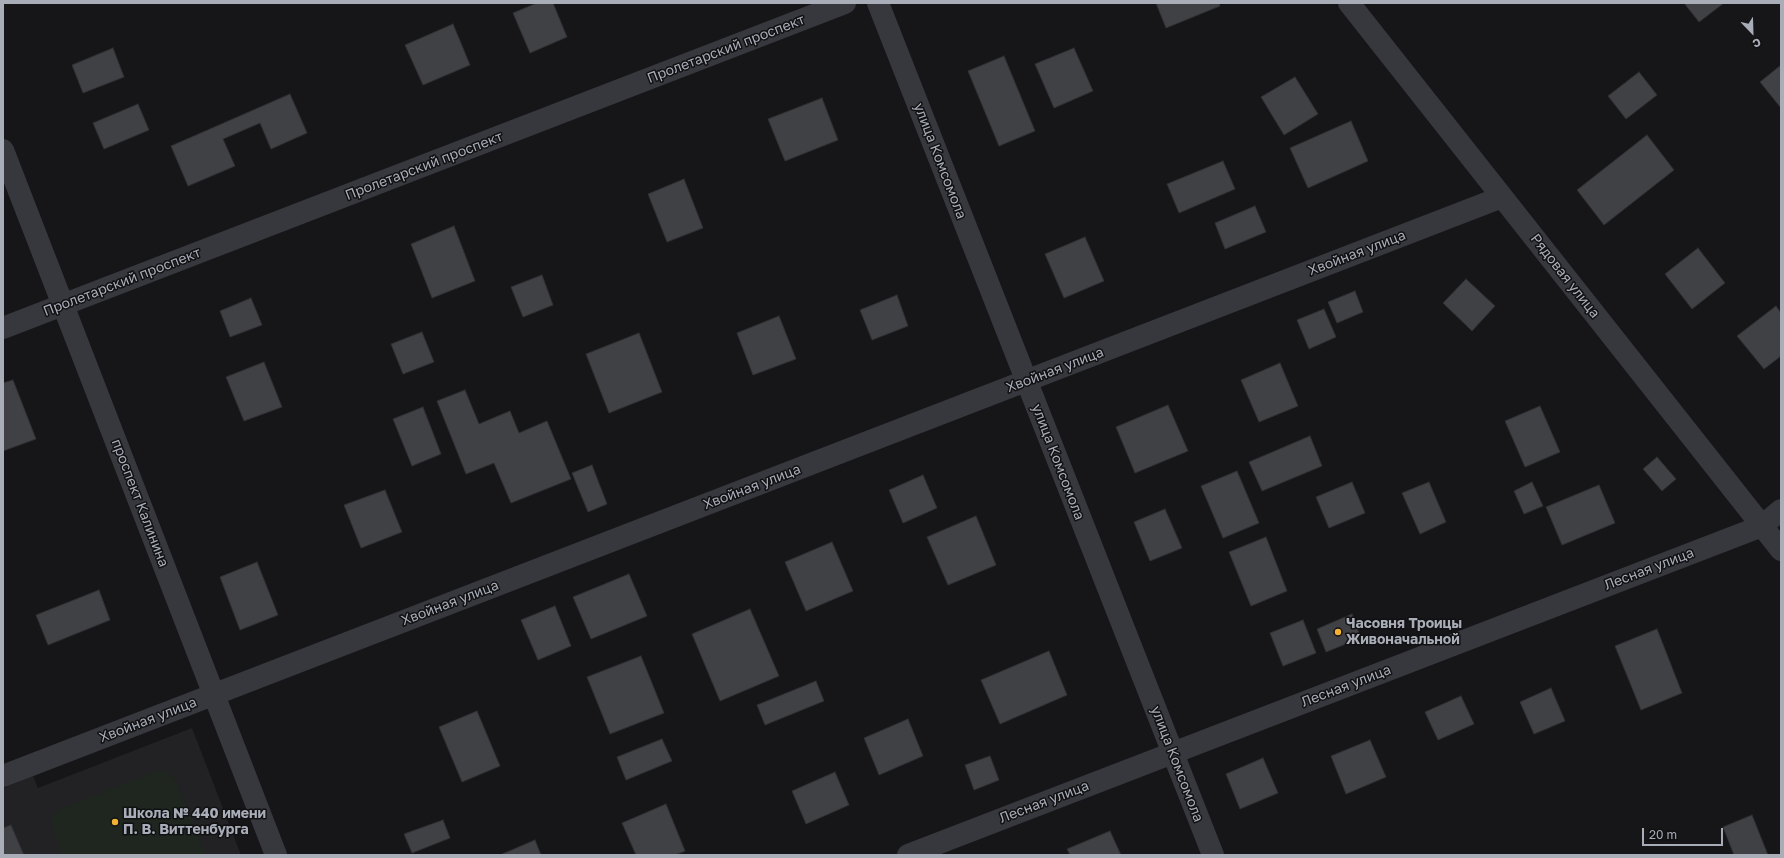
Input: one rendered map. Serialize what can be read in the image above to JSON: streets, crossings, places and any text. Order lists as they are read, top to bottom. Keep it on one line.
{"streets":{"street":["Пролетарский проспект","улица Комсомола","Хвойная улица","Рядовая улица","проспект Калинина","Лесная улица"]},"crossings":[["Пролетарский проспект","проспект Калинина"],["улица Комсомола","Хвойная улица"],["улица Комсомола","Лесная улица"],["Хвойная улица","Рядовая улица"],["Хвойная улица","проспект Калинина"],["Рядовая улица","Лесная улица"]],"places":["Часовня Троицы Живоначальной","Школа № 440 имени П. В. Виттенбурга"],"scale_bar":"20 m","north":"bottom right"}
